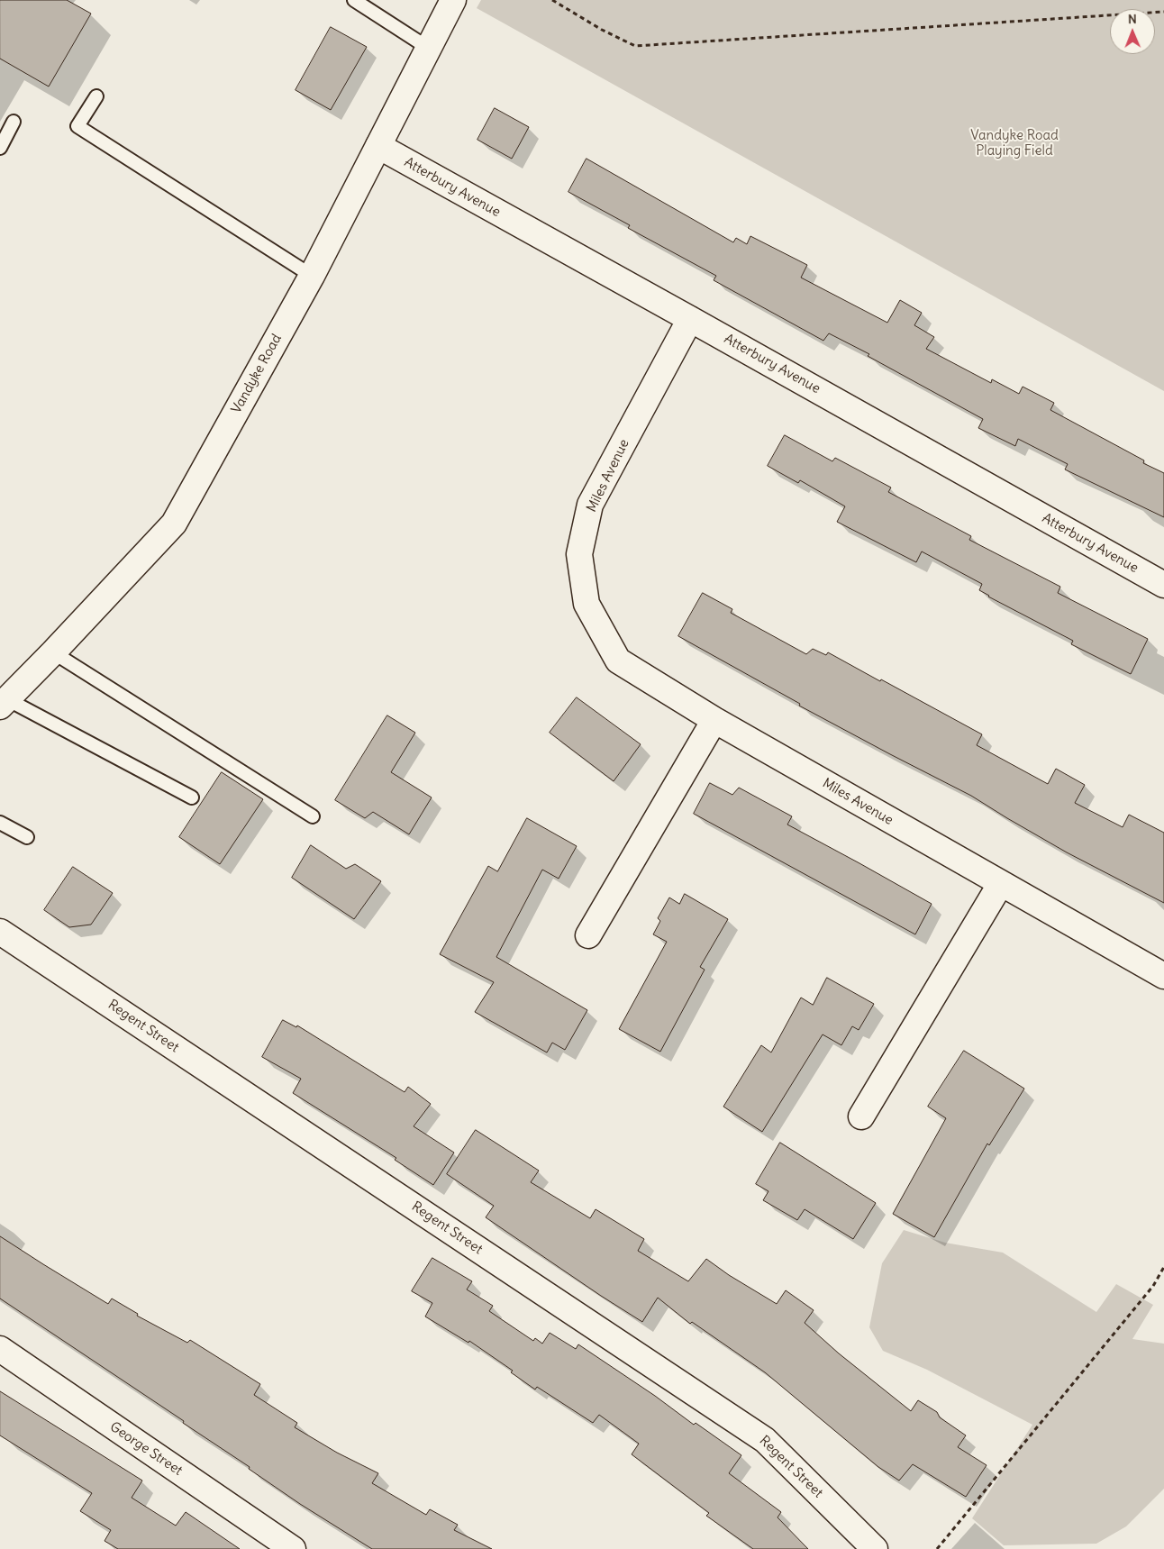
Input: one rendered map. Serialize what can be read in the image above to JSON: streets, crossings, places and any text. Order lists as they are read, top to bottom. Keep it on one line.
{"streets":{"street":["Atterbury Avenue","Vandyke Road","Miles Avenue","Regent Street","George Street"]},"crossings":[["Atterbury Avenue","Vandyke Road"],["Atterbury Avenue","Miles Avenue"]],"parks":["Vandyke Road Playing Field"],"north":"top"}
